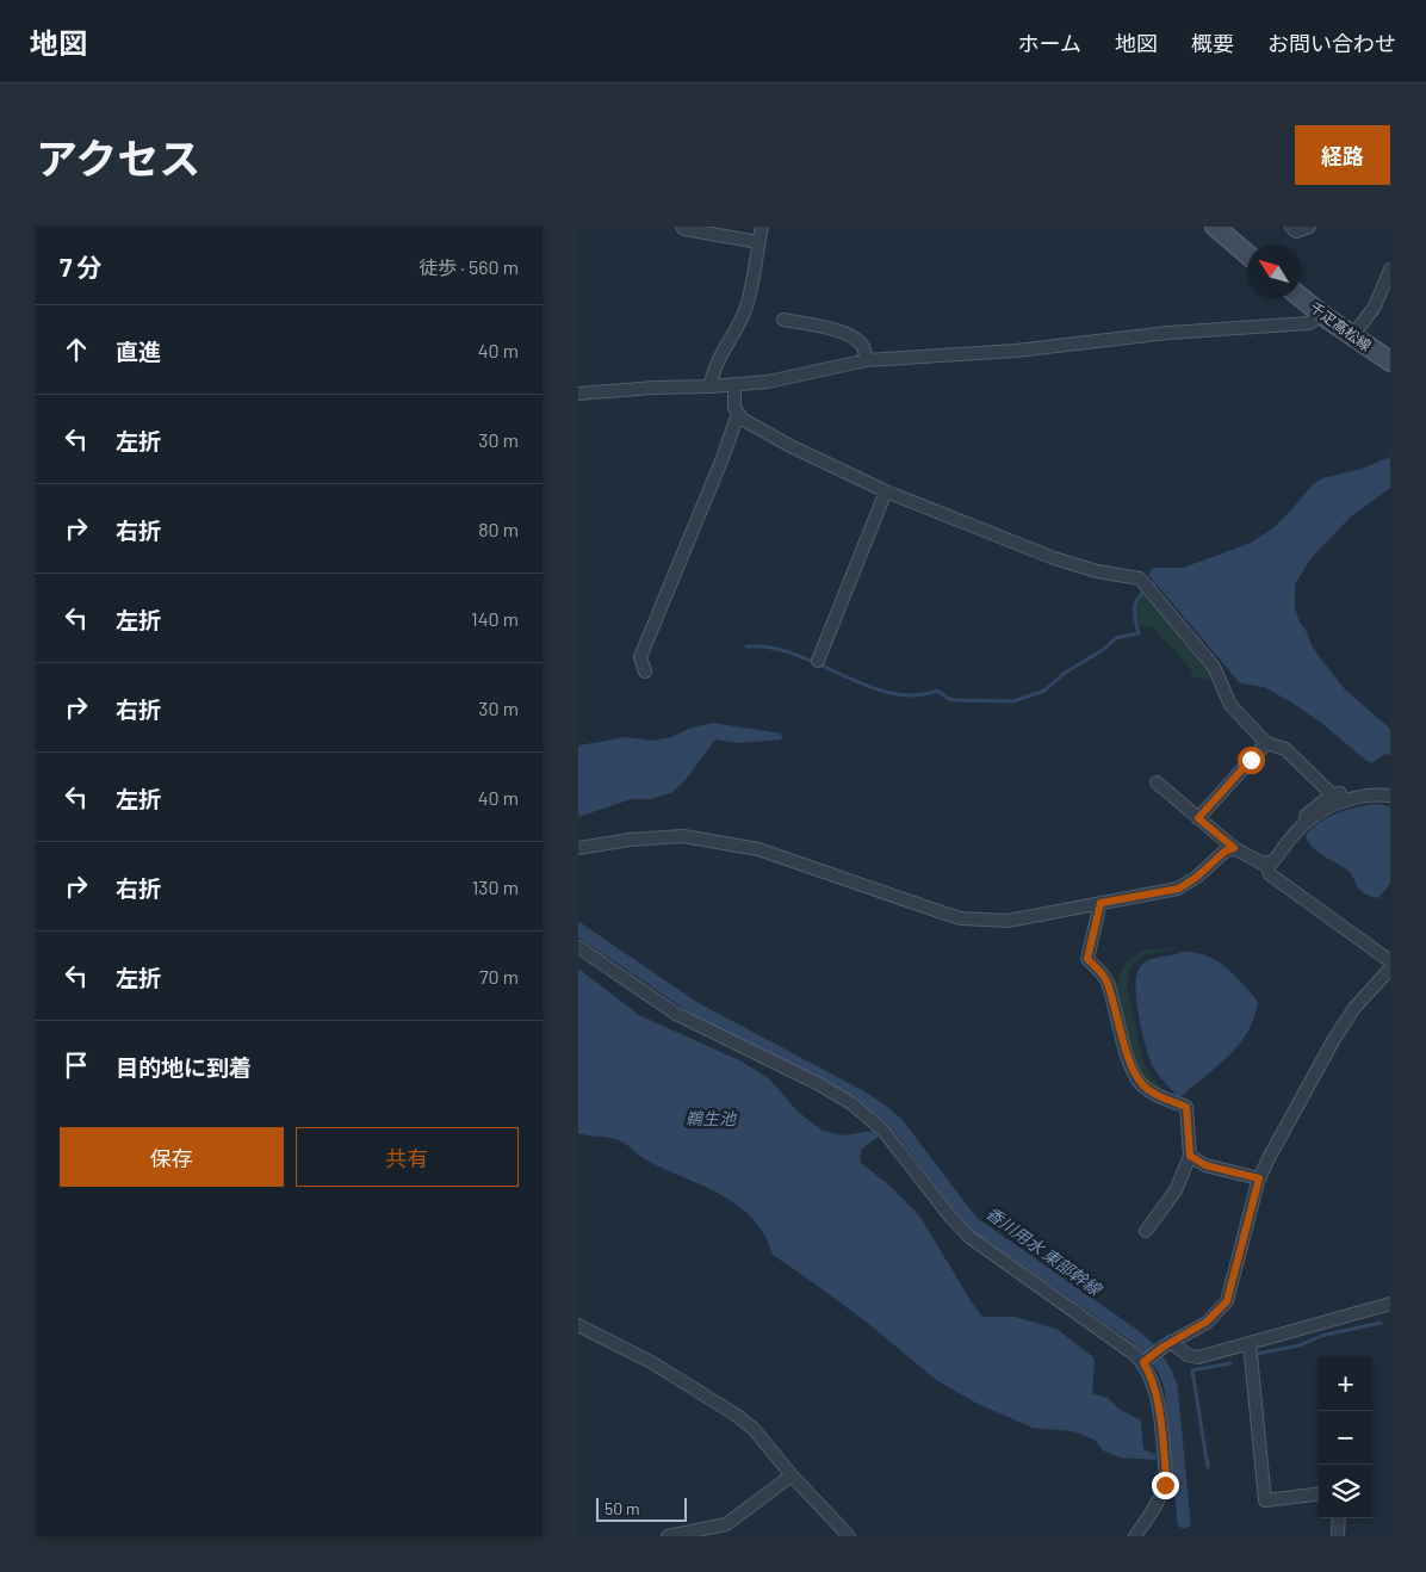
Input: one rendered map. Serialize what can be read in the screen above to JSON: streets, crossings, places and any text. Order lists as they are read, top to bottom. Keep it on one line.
{"streets":{"main road":["千疋高松線"]},"water":["鵜生池","香川用水 東部幹線"],"scale_bar":"50 m","north":"top left","page":{"header":"地図","nav":["ホーム","地図","概要","お問い合わせ"],"title":"アクセス","buttons":["経路",["保存","共有"]],"heading":["7 分","徒歩 · 560 m"],"list":[["直進","40 m"],["左折","30 m"],["右折","80 m"],["左折","140 m"],["右折","30 m"],["左折","40 m"],["右折","130 m"],["左折","70 m"],"目的地に到着"],"map_buttons":["+","−"],"scale":"50 m"}}
